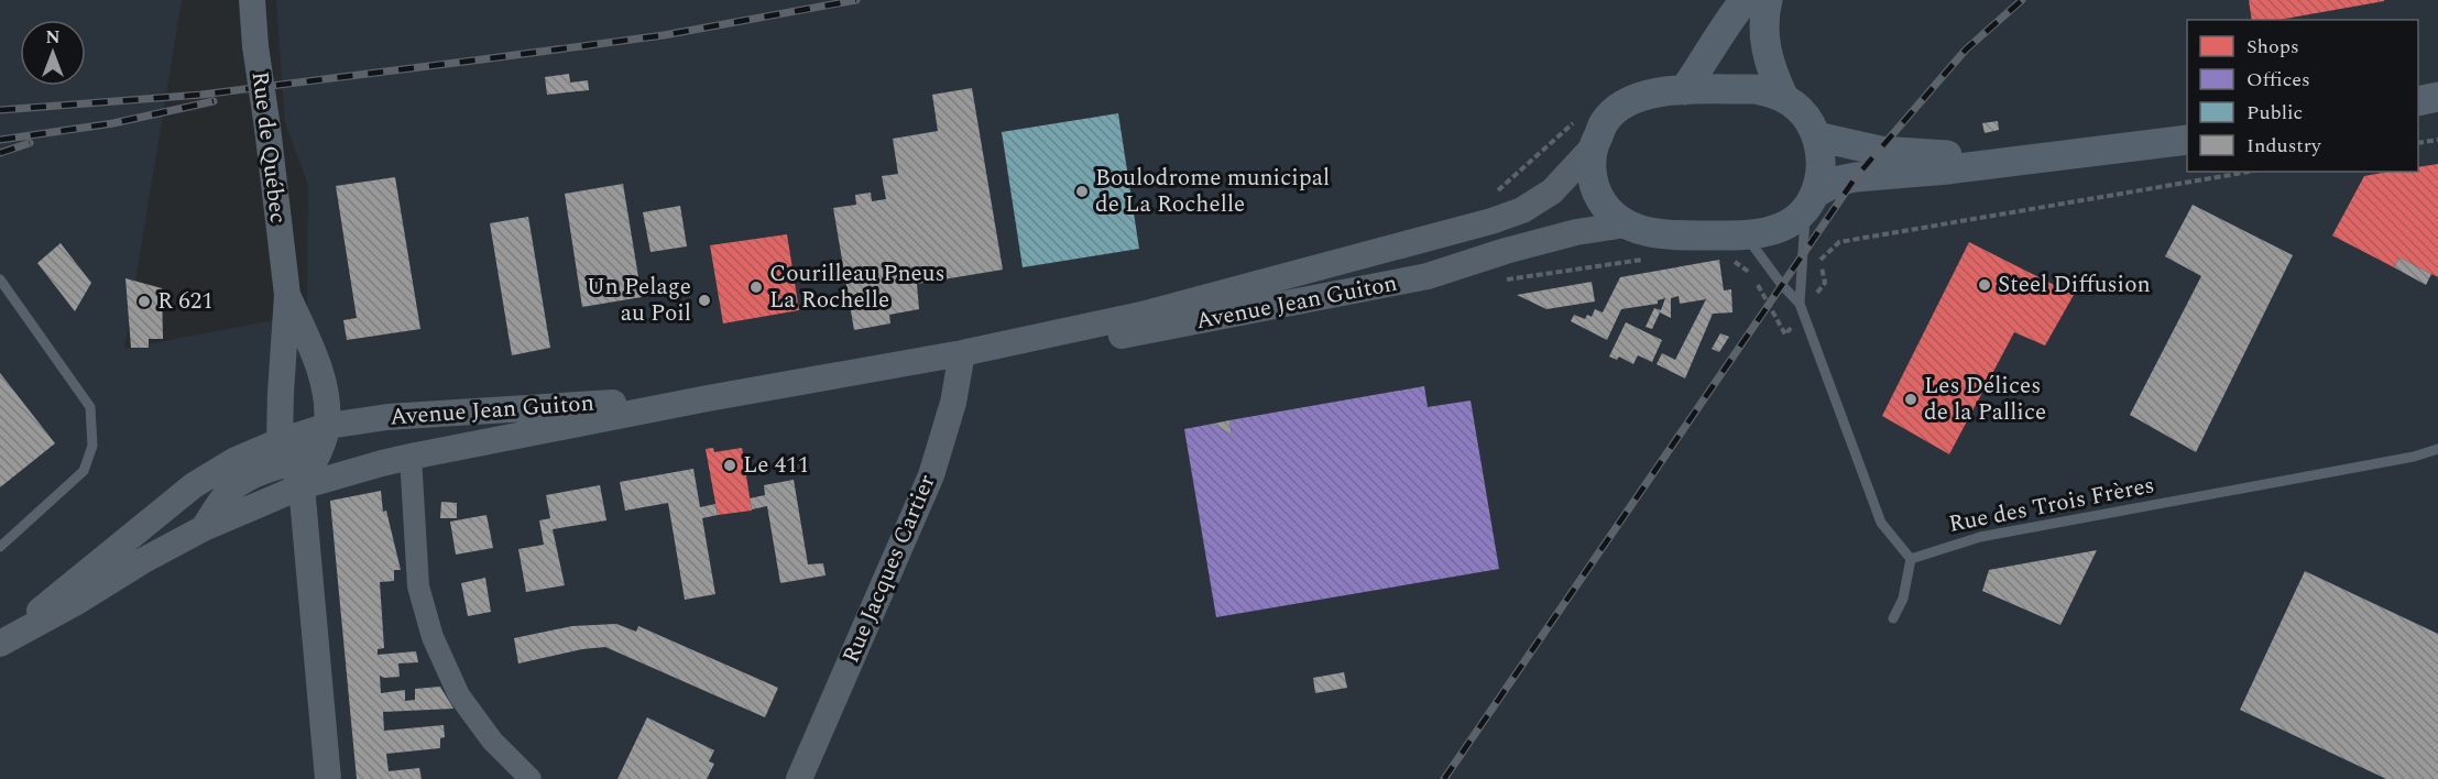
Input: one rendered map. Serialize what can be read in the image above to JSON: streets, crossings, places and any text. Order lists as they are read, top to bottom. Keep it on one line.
{"streets":{"street":["Rue de Québec","Avenue Jean Guiton","Rue Jacques Cartier"],"lane":["Rue des Trois Frères"]},"crossings":[["Rue de Québec","Avenue Jean Guiton"],["Avenue Jean Guiton","Rue Jacques Cartier"]],"places":["Boulodrome municipal de La Rochelle","Steel Diffusion","Courilleau Pneus La Rochelle","Un Pelage au Poil","R 621","Les Délices de la Pallice","Le 411"],"legend":["Shops","Offices","Public","Industry"],"north":"top"}
